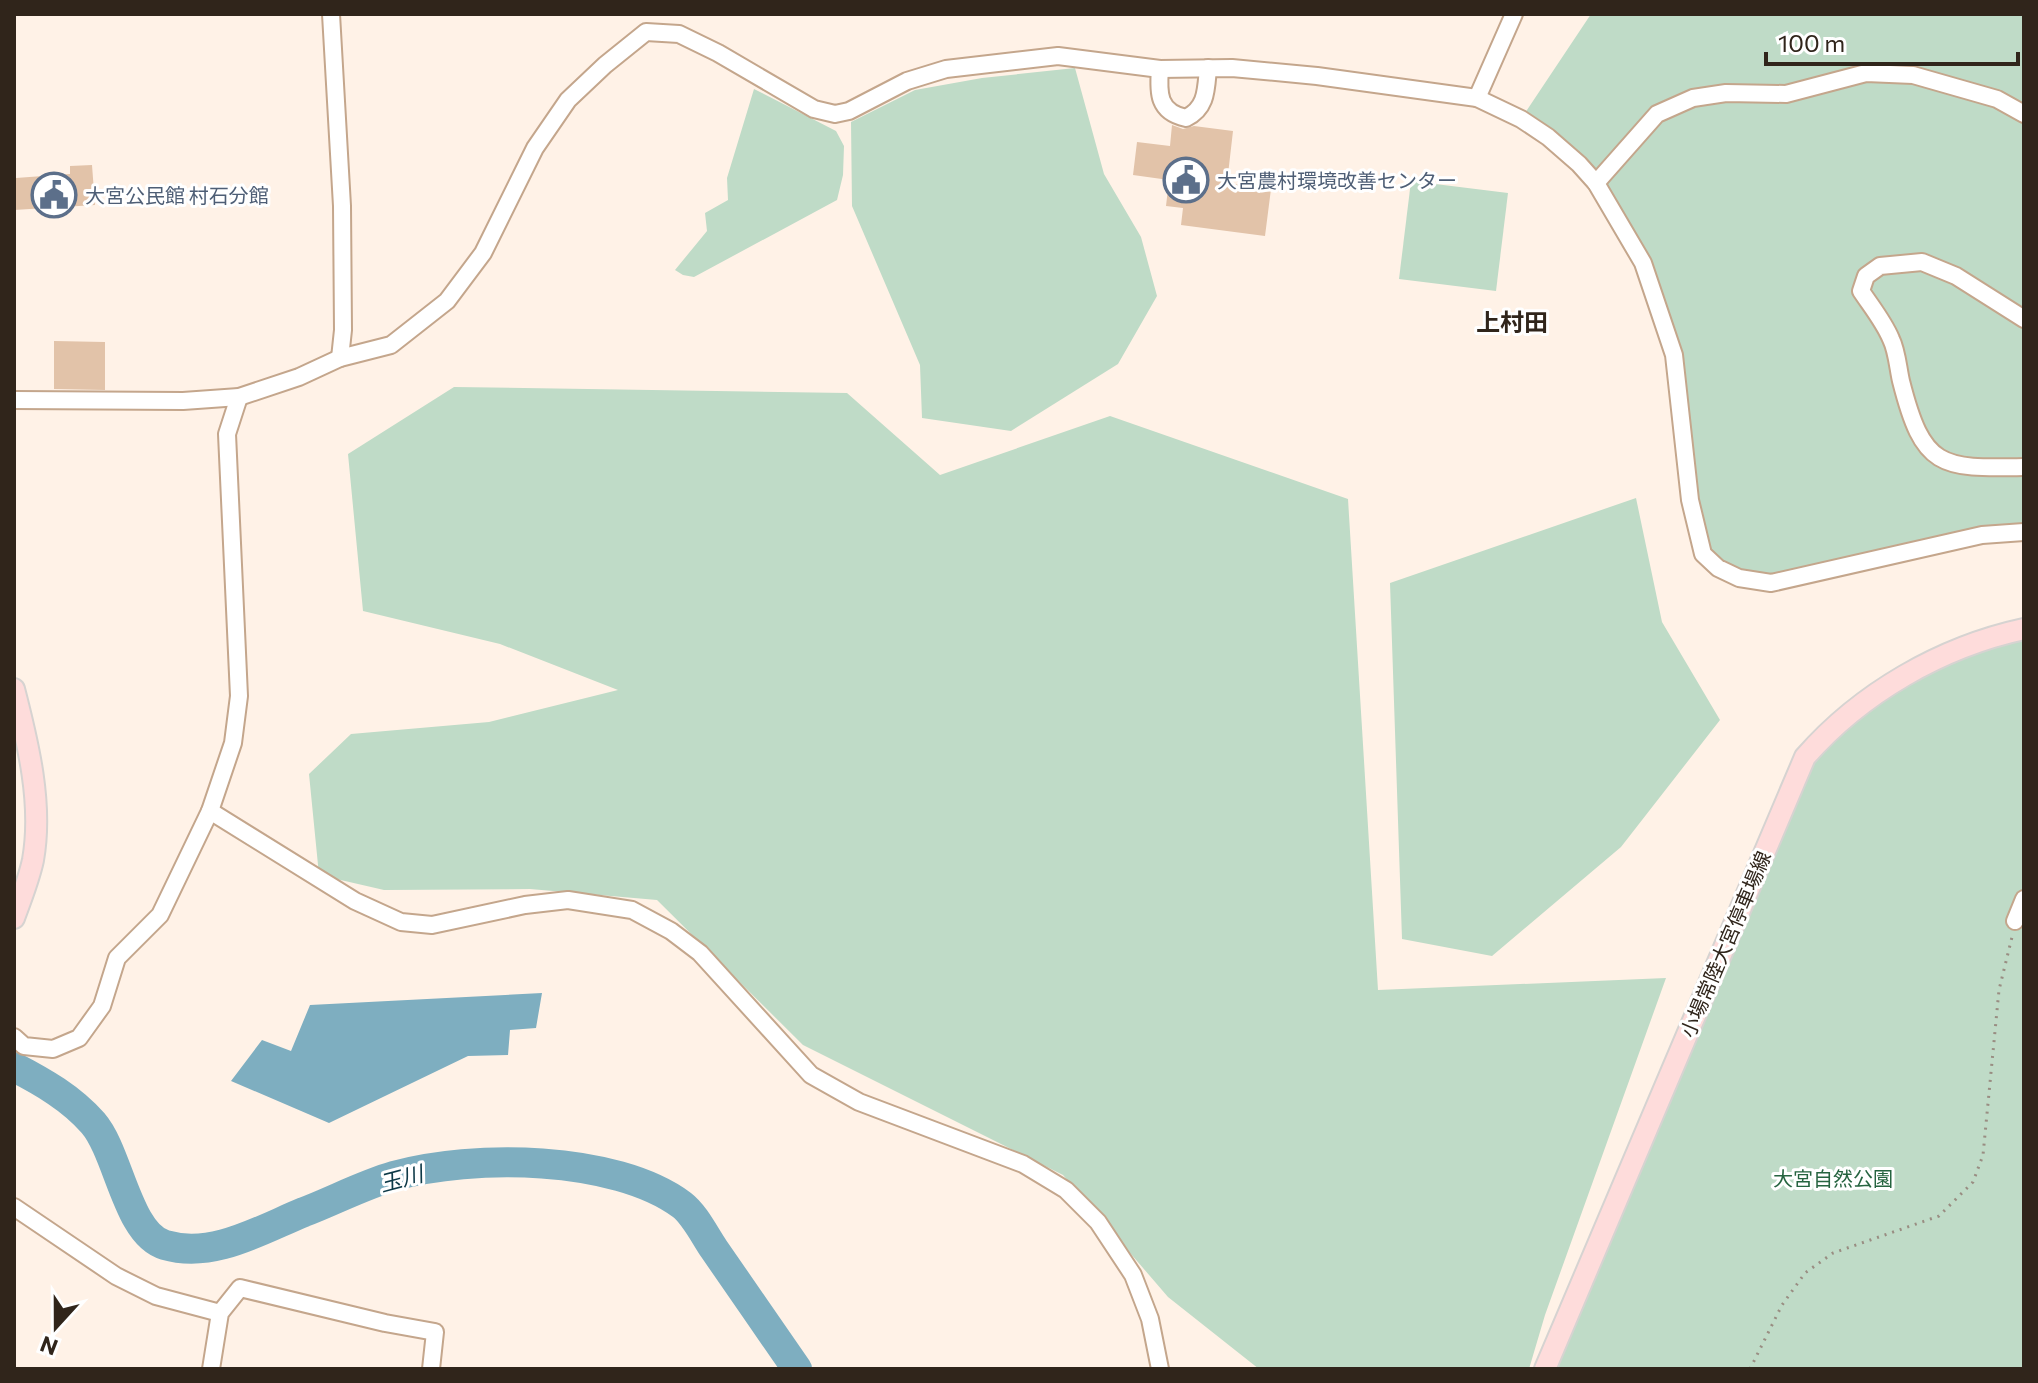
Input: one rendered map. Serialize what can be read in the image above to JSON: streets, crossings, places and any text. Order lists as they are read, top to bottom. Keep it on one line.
{"streets":{"main road":["小場常陸大宮停車場線"]},"districts":["上村田"],"water":["玉川"],"parks":["大宮自然公園"],"places":{"public building":["大宮農村環境改善センター","大宮公民館 村石分館"]},"scale_bar":"100 m","north":"bottom"}
